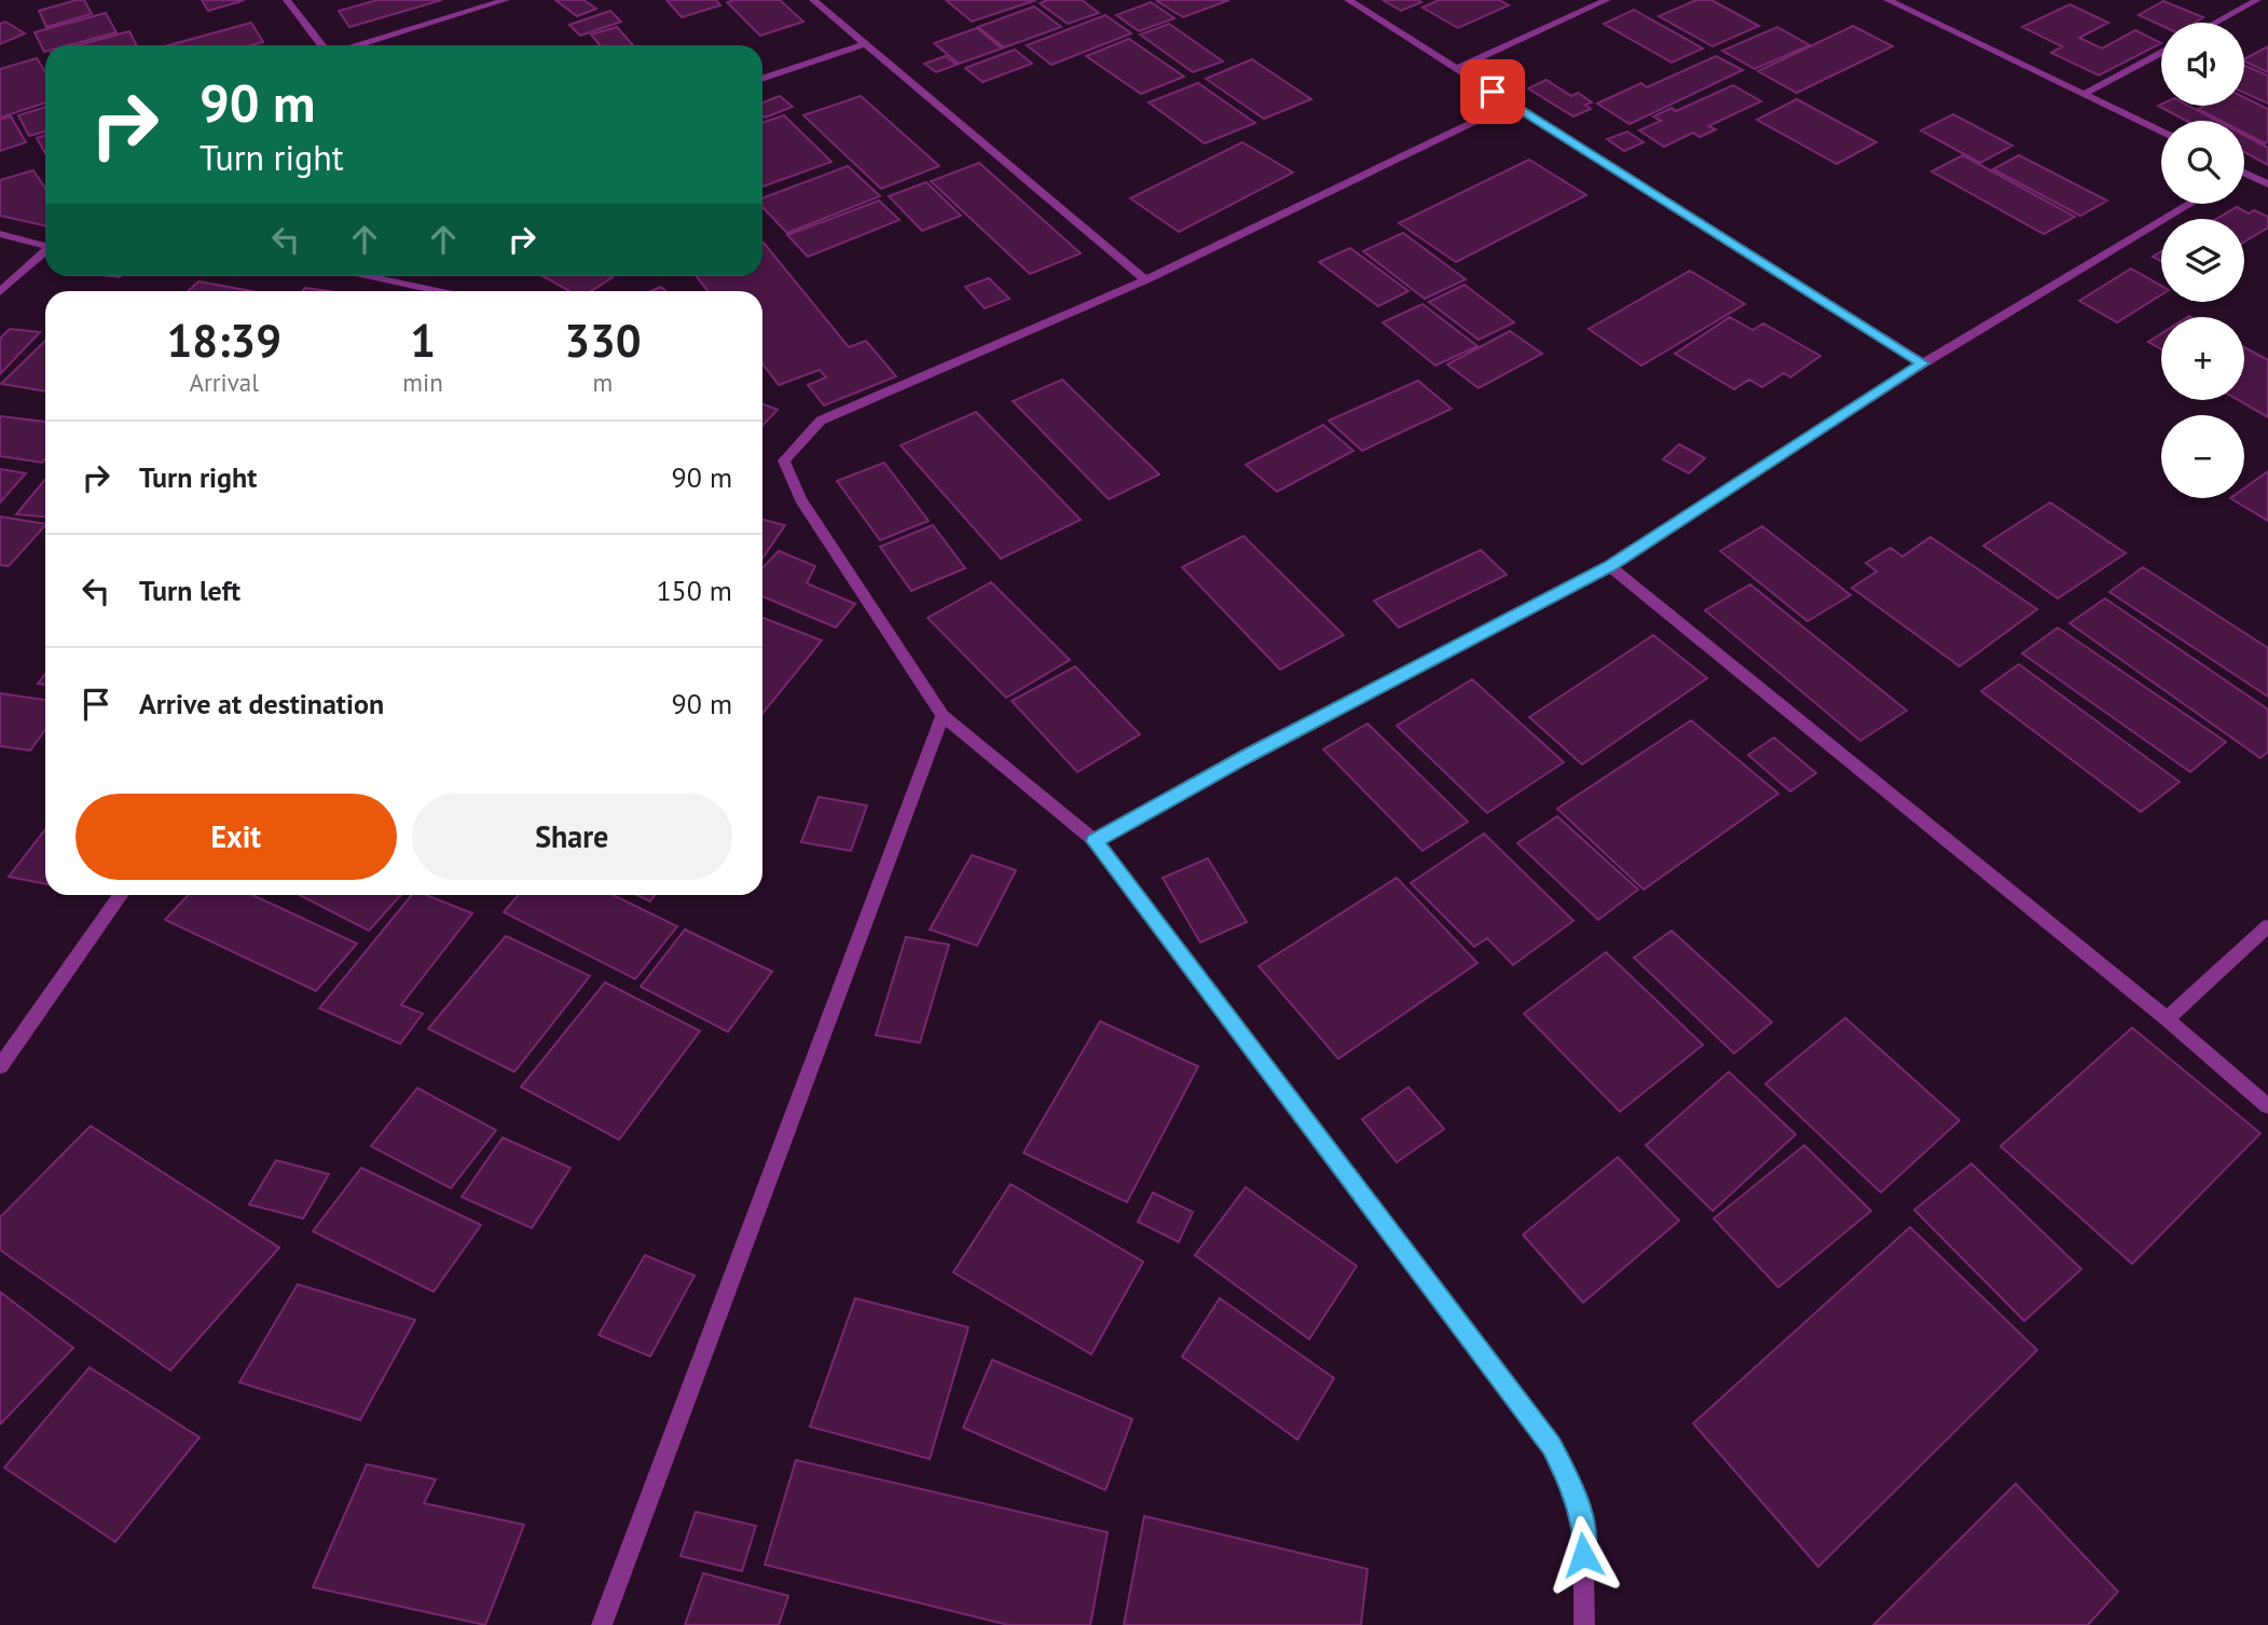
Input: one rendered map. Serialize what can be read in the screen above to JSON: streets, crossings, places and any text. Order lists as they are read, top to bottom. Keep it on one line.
{"page":{"map_buttons":["+","−"],"turn":["90 m","Turn right"],"eta":["18:39","Arrival","1","min","330","m"],"list":[{"name":"Turn right","value":"90 m"},{"name":"Turn left","value":"150 m"},{"name":"Arrive at destination","value":"90 m"}],"buttons":["Exit","Share"]}}
